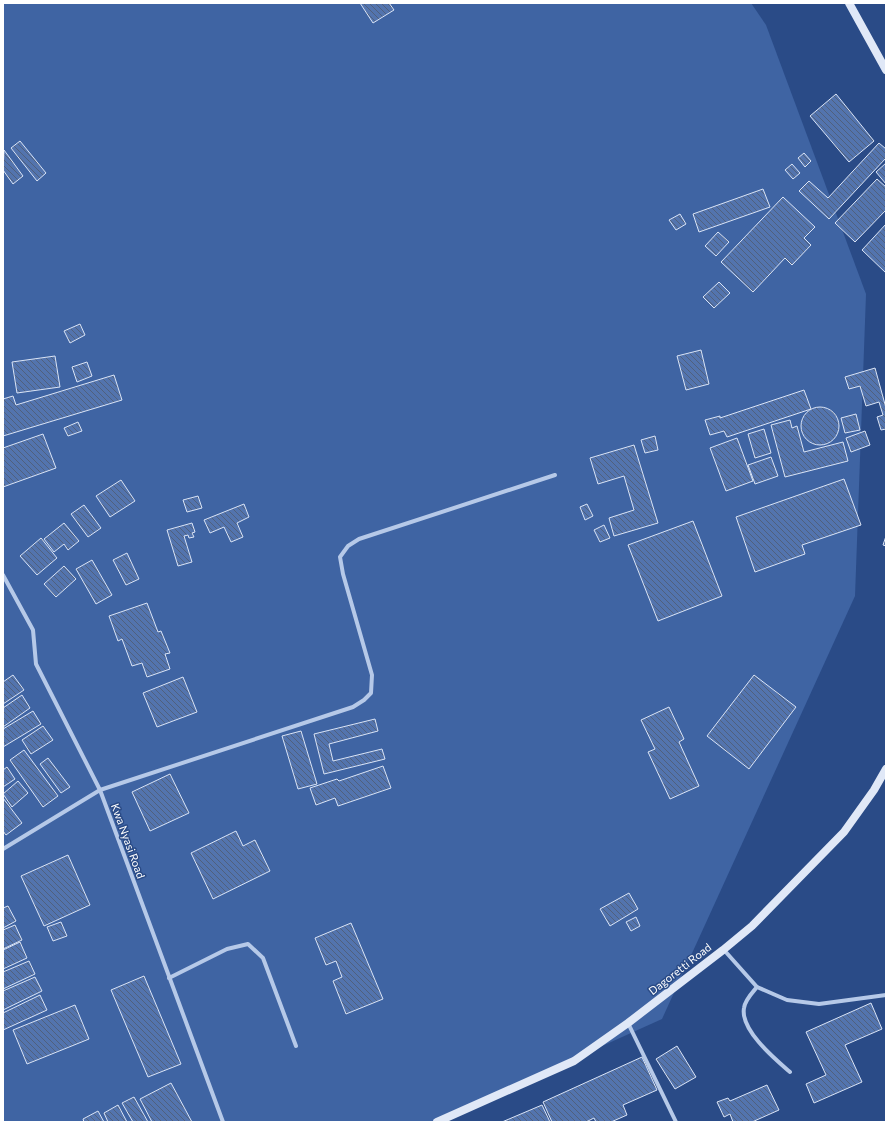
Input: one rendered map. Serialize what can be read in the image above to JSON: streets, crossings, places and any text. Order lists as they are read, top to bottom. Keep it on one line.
{"streets":{"main road":["Dagoretti Road"],"street":["Kwa Nyasi Road"]}}
